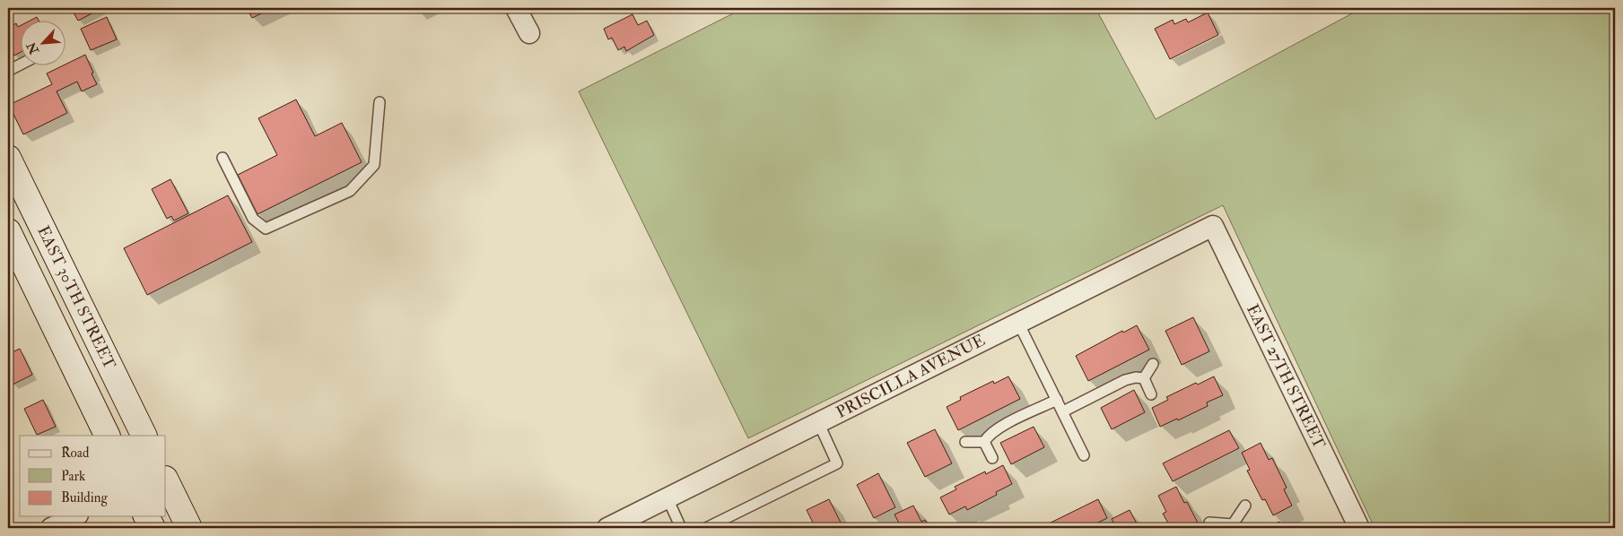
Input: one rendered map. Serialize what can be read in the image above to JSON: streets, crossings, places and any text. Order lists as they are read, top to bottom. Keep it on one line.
{"streets":{"main road":["EAST 30TH STREET"],"street":["PRISCILLA AVENUE","EAST 27TH STREET"]},"crossings":[["PRISCILLA AVENUE","EAST 27TH STREET"]],"legend":["Road","Park","Building"],"north":"bottom left"}
